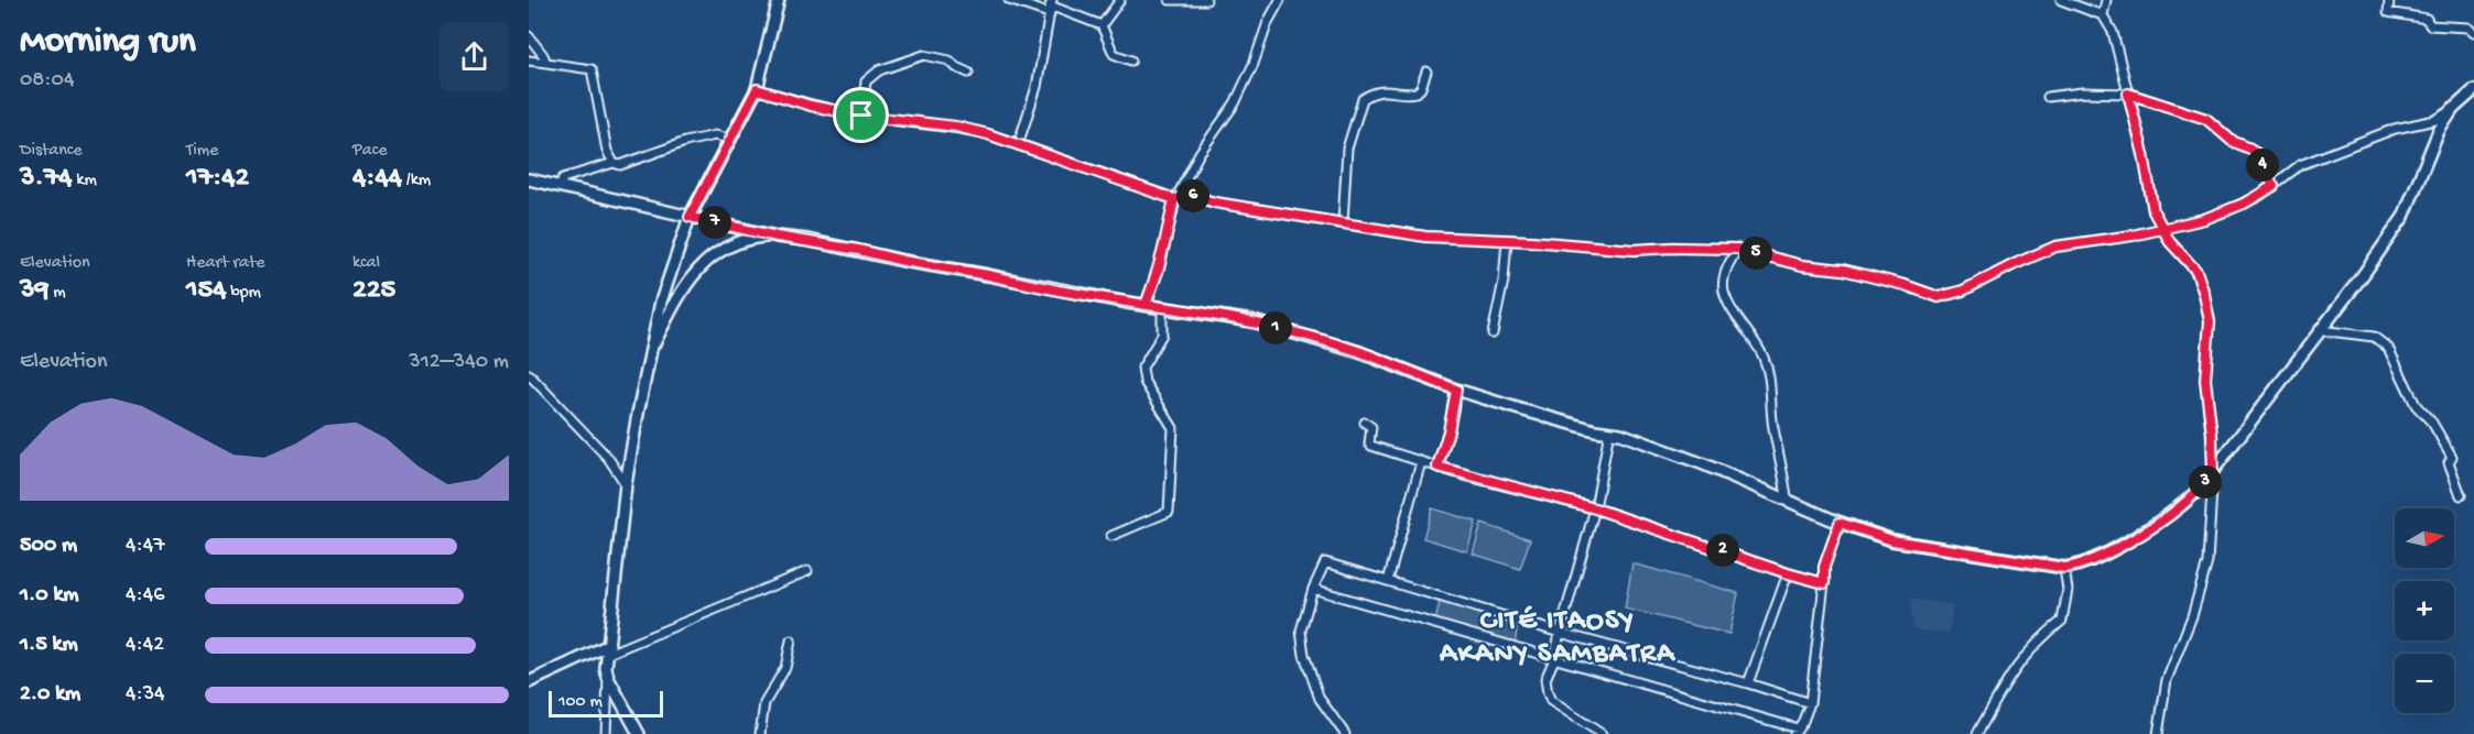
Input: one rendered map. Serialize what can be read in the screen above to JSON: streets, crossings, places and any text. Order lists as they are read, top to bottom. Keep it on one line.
{"districts":["CITÉ ITAOSY AKANY SAMBATRA"],"scale_bar":"100 m","north":"right","page":{"heading":["Morning run","08:04"],"stats":[["Distance","3.74 km"],["Time","17:42"],["Pace","4:44 /km"],["Elevation","39 m"],["Heart rate","154 bpm"],["kcal","225"]],"pins":["4","6","7","5","1","3","2"],"chart":["Elevation","312–340 m"],"map_buttons":["+","−"],"list":[{"name":"500 m","note":"4:47"},{"name":"1.0 km","note":"4:46"},{"name":"1.5 km","note":"4:42"},{"name":"2.0 km","note":"4:34"}],"scale":"100 m"}}
